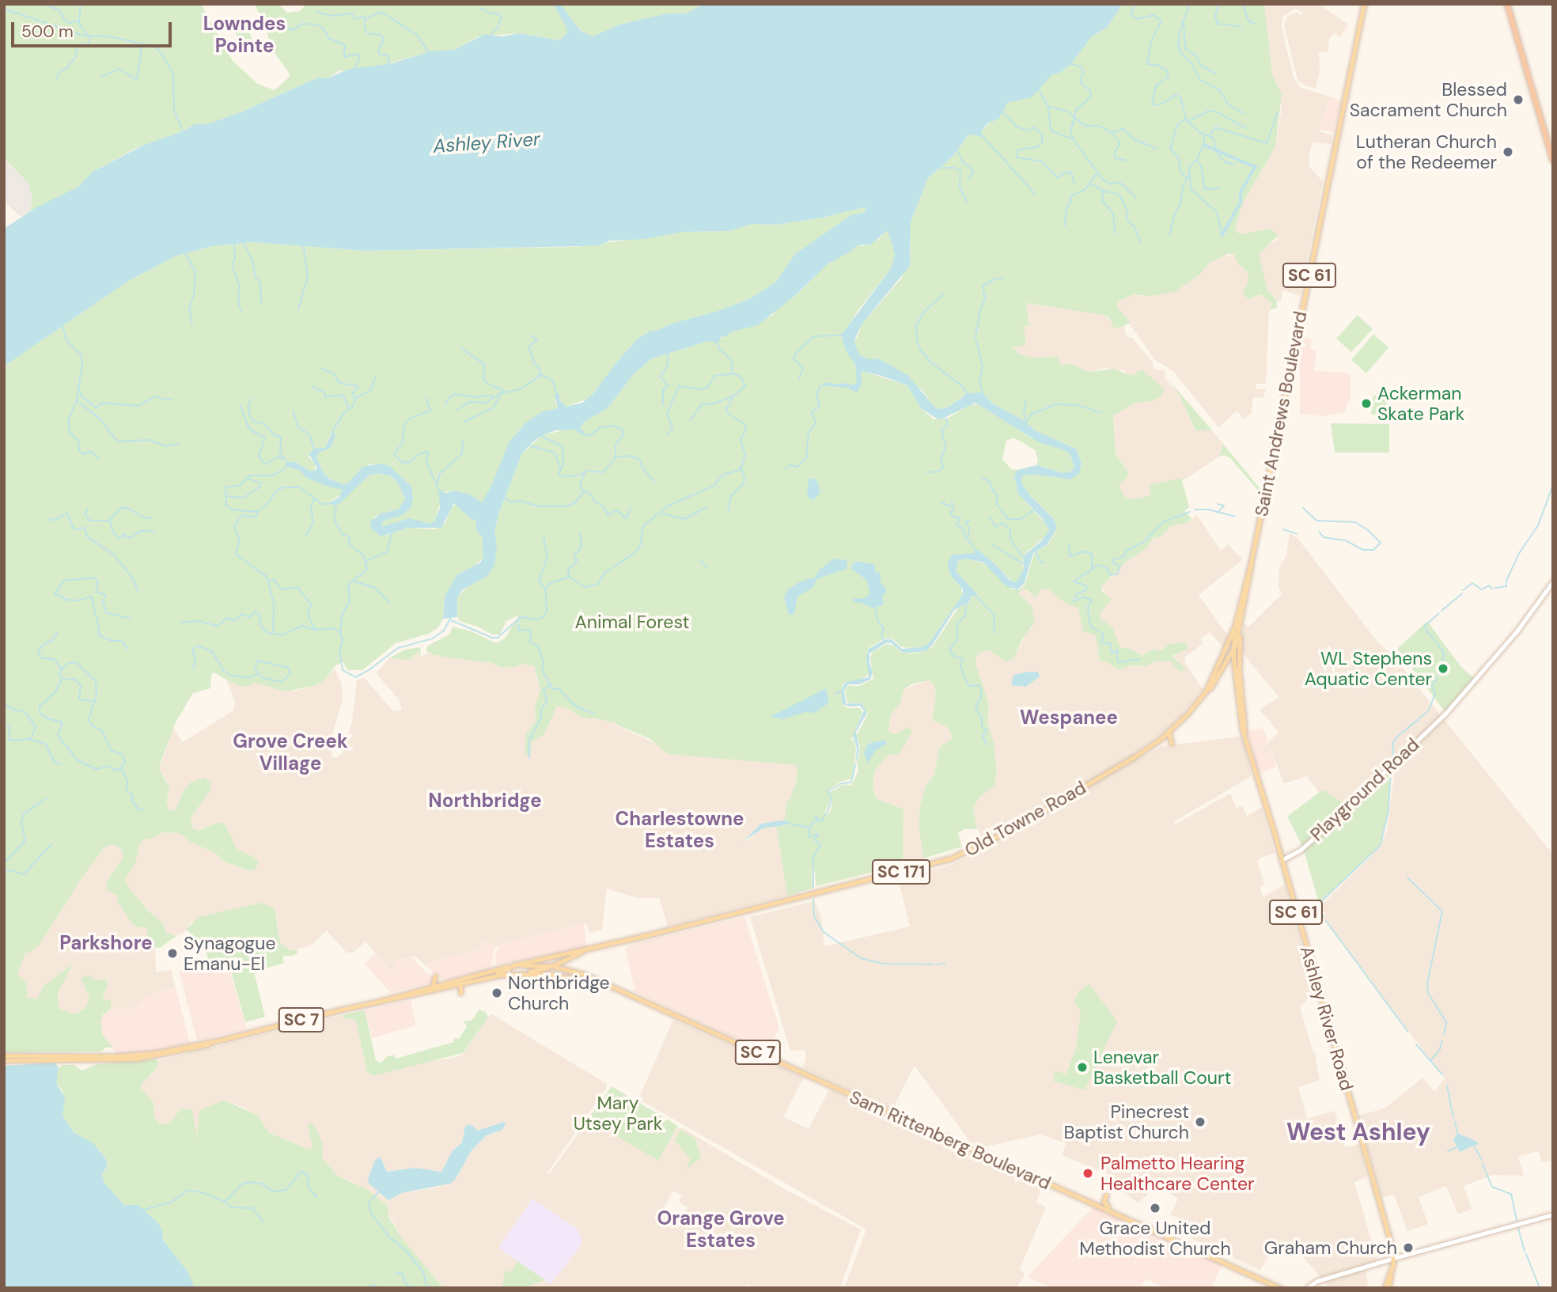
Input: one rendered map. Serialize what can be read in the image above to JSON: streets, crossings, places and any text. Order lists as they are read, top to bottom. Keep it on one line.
{"streets":{"main road":["SC 61","Saint Andrews Boulevard","Playground Road","Old Towne Road","SC 171","Ashley River Road","SC 7","Sam Rittenberg Boulevard"]},"crossings":[["Saint Andrews Boulevard","Old Towne Road"],["Saint Andrews Boulevard","SC 171"],["Saint Andrews Boulevard","Ashley River Road"],["Playground Road","Ashley River Road"],["Old Towne Road","SC 171"],["Old Towne Road","Sam Rittenberg Boulevard"],["SC 171","Ashley River Road"],["SC 7","Sam Rittenberg Boulevard"]],"districts":["Lowndes Pointe","Wespanee","Grove Creek Village","Northbridge","Charlestowne Estates","Parkshore","West Ashley","Orange Grove Estates"],"water":["Ashley River"],"parks":["Animal Forest","Mary Utsey Park"],"places":["Blessed Sacrament Church","Lutheran Church of the Redeemer","Ackerman Skate Park","WL Stephens Aquatic Center","Synagogue Emanu-El","Northbridge Church","Lenevar Basketball Court","Pinecrest Baptist Church","Palmetto Hearing Healthcare Center","Grace United Methodist Church","Graham Church"],"scale_bar":"500 m"}
